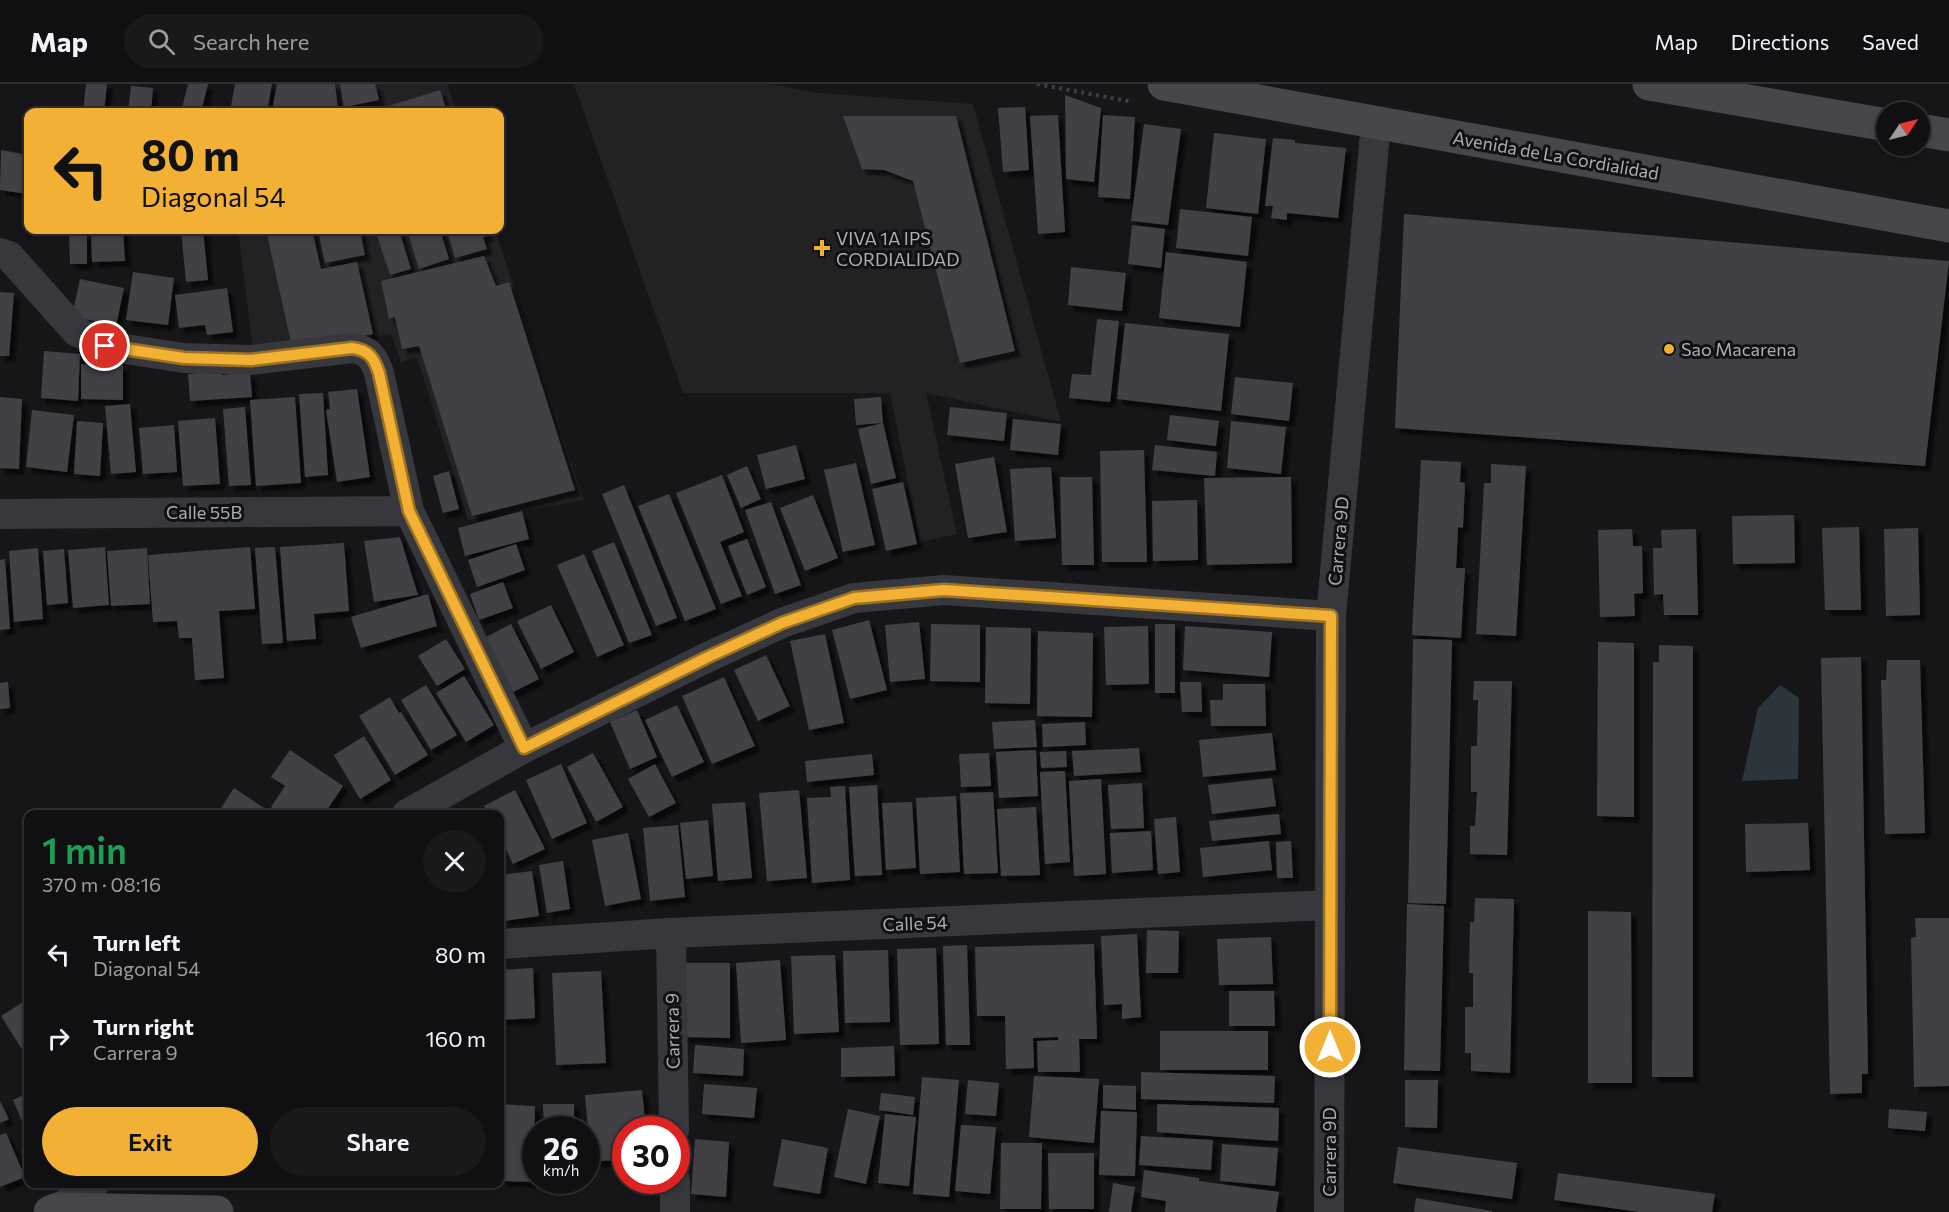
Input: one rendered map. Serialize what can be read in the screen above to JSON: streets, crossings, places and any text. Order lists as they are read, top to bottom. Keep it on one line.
{"streets":{"main road":["Avenida de La Cordialidad"],"street":["Calle 55B","Carrera 9D","Calle 54","Carrera 9"]},"crossings":[["Avenida de La Cordialidad","Carrera 9D"],["Carrera 9D","Calle 54"],["Calle 54","Carrera 9"]],"places":{"health":["VIVA 1A IPS CORDIALIDAD"],"other":["Sao Macarena"]},"north":"top right","page":{"header":"Map","search":"Search here","nav":["Map","Directions","Saved"],"turn":["80 m","Diagonal 54"],"heading":["1 min","370 m · 08:16"],"list":[{"name":"Turn left","note":"Diagonal 54","value":"80 m"},{"name":"Turn right","note":"Carrera 9","value":"160 m"}],"buttons":["Exit","Share"],"speed":"26 km/h","limit":"30"}}
